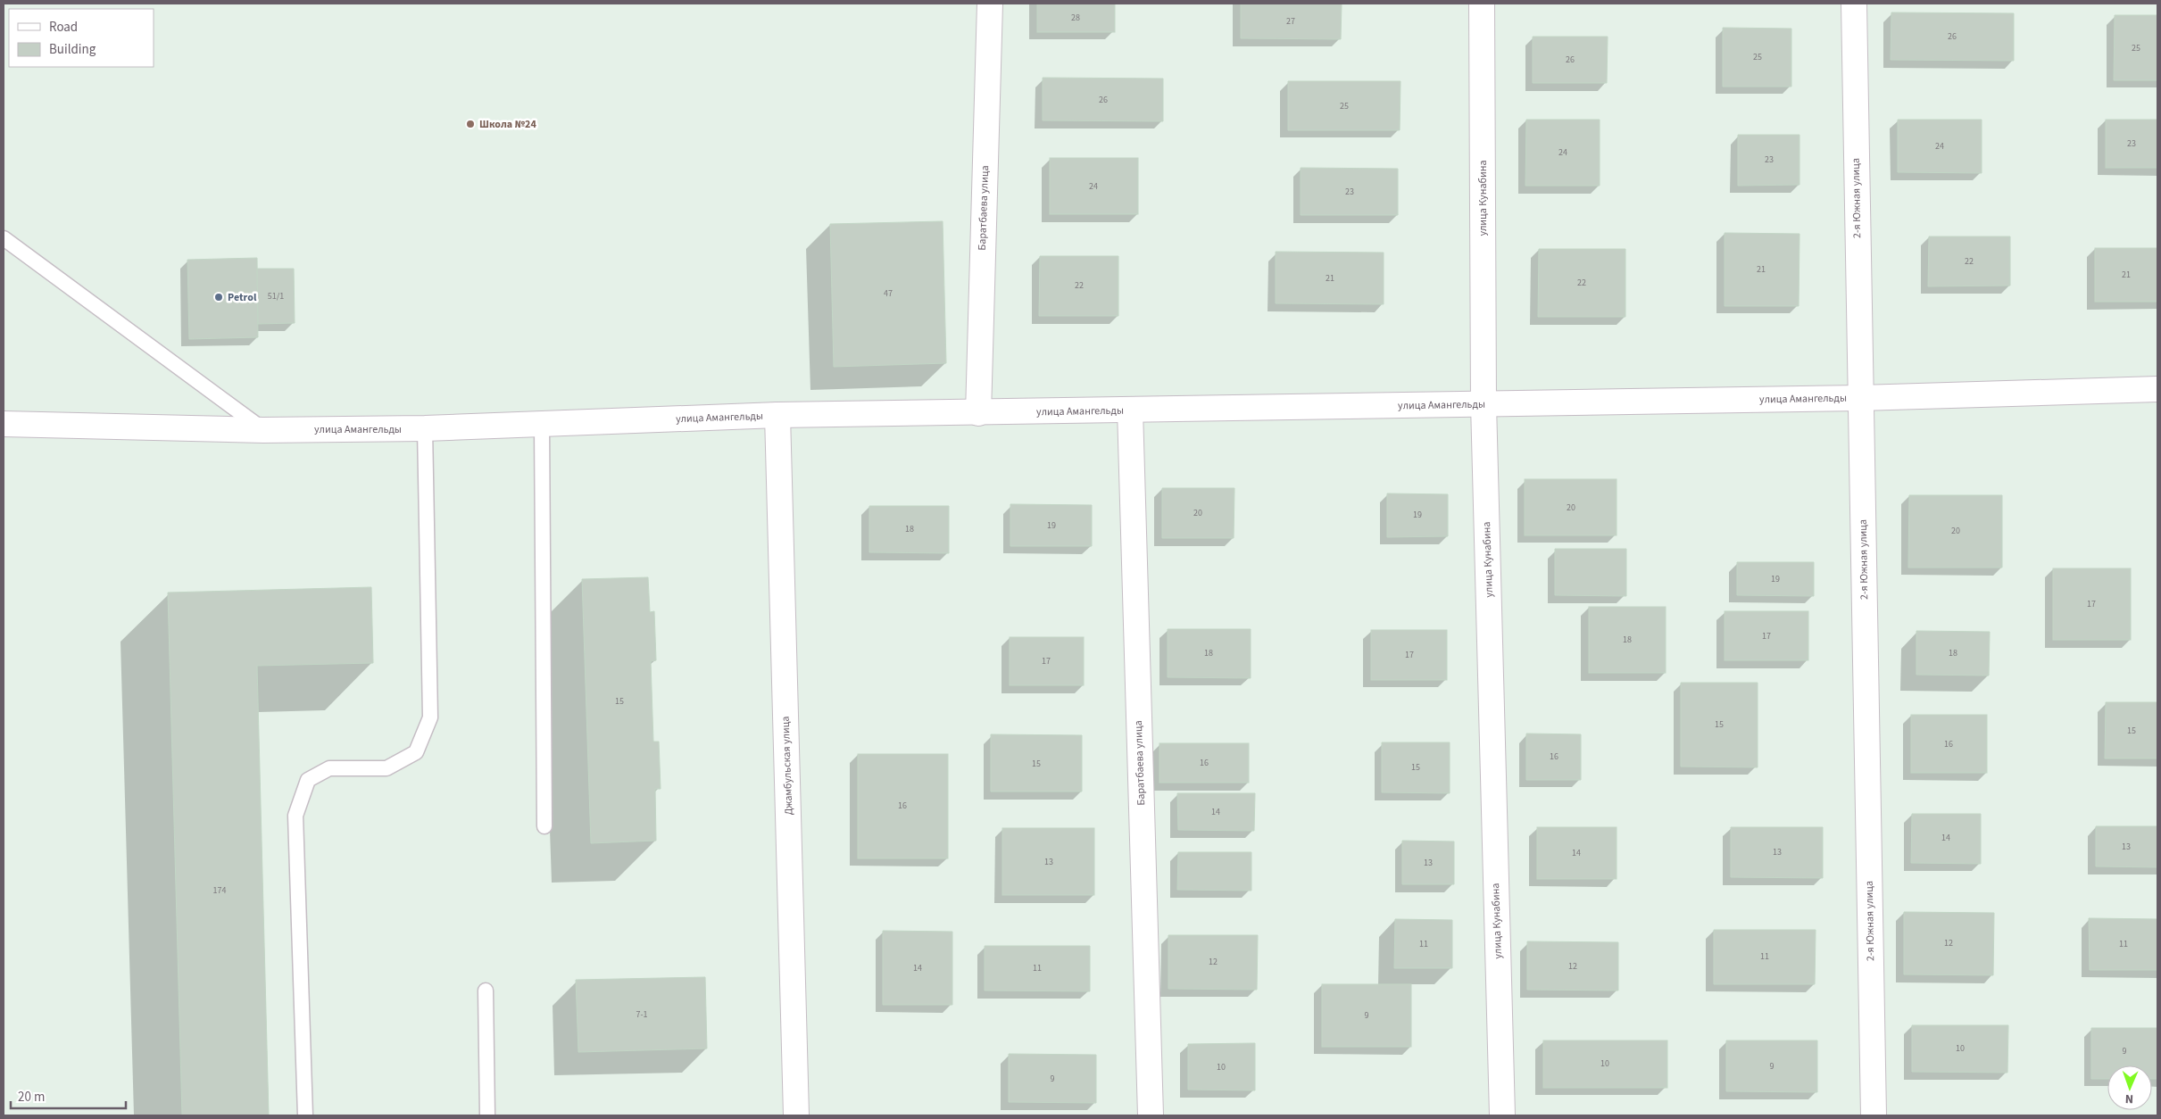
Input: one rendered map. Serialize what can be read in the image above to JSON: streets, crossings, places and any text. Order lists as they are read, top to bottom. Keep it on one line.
{"streets":{"street":["улица Кунабина","2-я Южная улица","Баратбаева улица","улица Амангельды","Джамбульская улица"]},"crossings":[["улица Кунабина","улица Амангельды"],["2-я Южная улица","улица Амангельды"],["Баратбаева улица","улица Амангельды"],["улица Амангельды","Джамбульская улица"]],"places":["Школа №24","Petrol"],"house_numbers":["28","27","26","25","25","26","26","25","23","24","24","23","24","23","22","21","21","21","22","22","47","51/1","20","20","19","19","18","20","19","17","17","18","18","18","17","17","15","15","15","16","16","16","15","15","16","14","14","13","13","14","13","13","174","12","11","11","11","12","12","14","11","7-1","9","10","9","10","9","10","9"],"legend":["Road","Building"],"scale_bar":"20 m","north":"bottom"}
